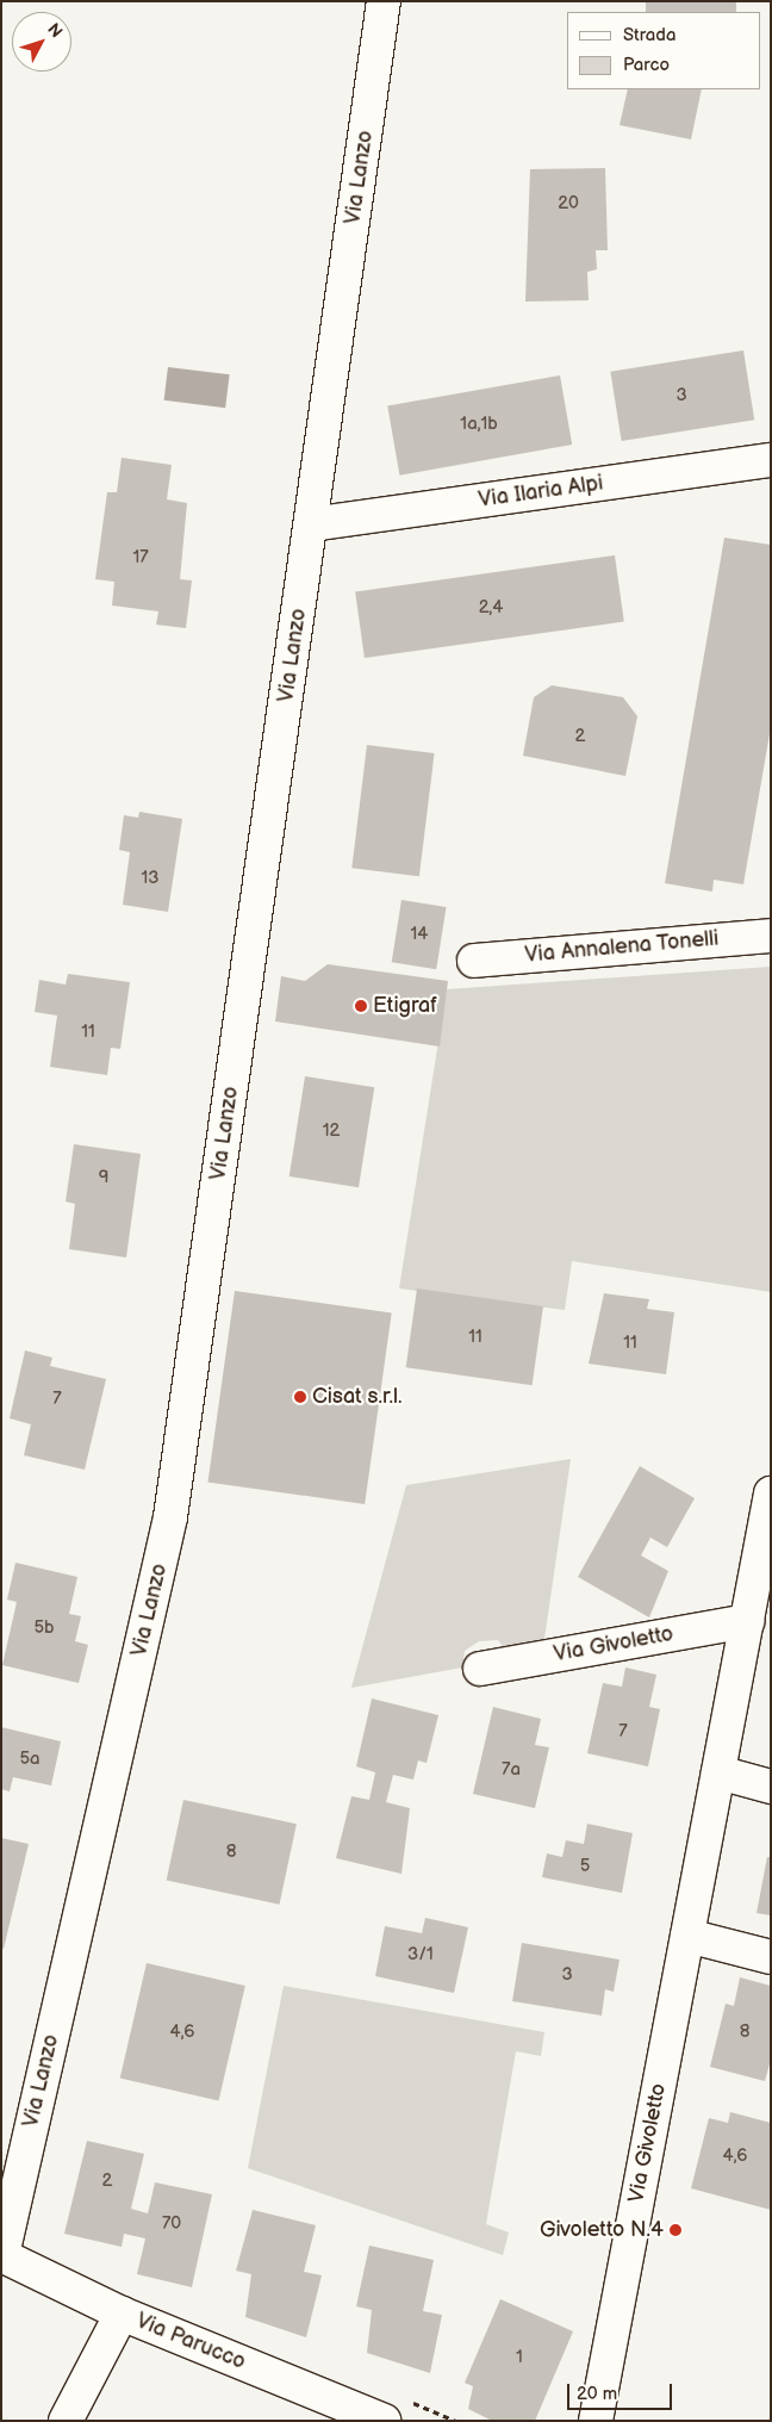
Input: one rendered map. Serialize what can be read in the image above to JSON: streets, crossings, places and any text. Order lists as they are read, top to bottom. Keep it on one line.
{"streets":{"street":["Via Lanzo","Via Ilaria Alpi","Via Annalena Tonelli","Via Givoletto","Via Parucco"]},"crossings":[["Via Lanzo","Via Ilaria Alpi"],["Via Lanzo","Via Parucco"]],"places":["Etigraf","Cisat s.r.l.","Givoletto N.4"],"house_numbers":["20","3","1a,1b","17","2,4","2","13","14","11","12","9","11","11","7","5b","7","5a","7a","8","5","3/1","3","4,6","8","4,6","2","70","1"],"legend":["Strada","Parco"],"scale_bar":"20 m","north":"top right"}
